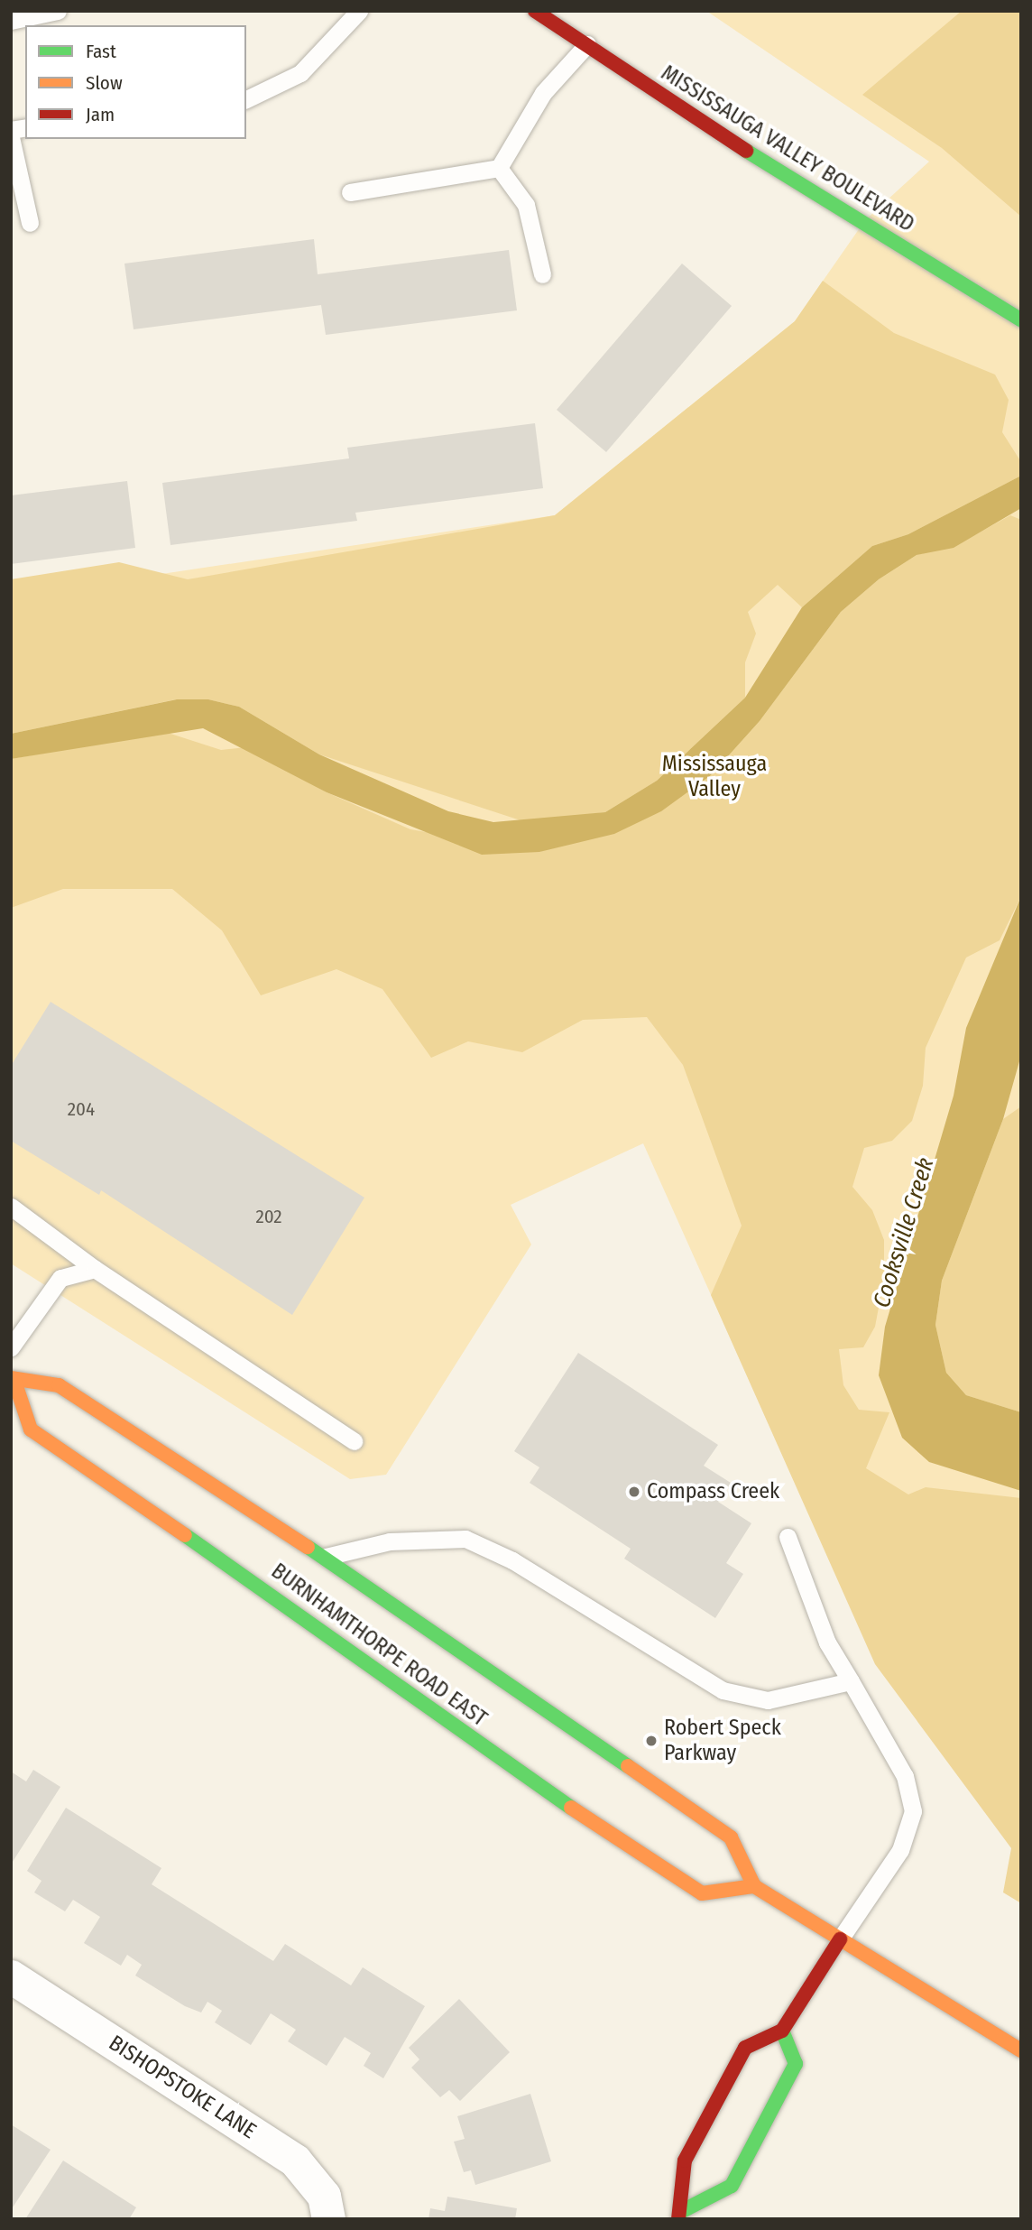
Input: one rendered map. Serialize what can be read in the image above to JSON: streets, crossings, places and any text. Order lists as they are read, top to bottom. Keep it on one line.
{"streets":{"main road":["MISSISSAUGA VALLEY BOULEVARD","BURNHAMTHORPE ROAD EAST"],"street":["BISHOPSTOKE LANE"]},"water":["Cooksville Creek"],"parks":["Mississauga Valley"],"places":["Compass Creek","Robert Speck Parkway"],"house_numbers":["204","202"],"legend":["Fast","Slow","Jam"]}
